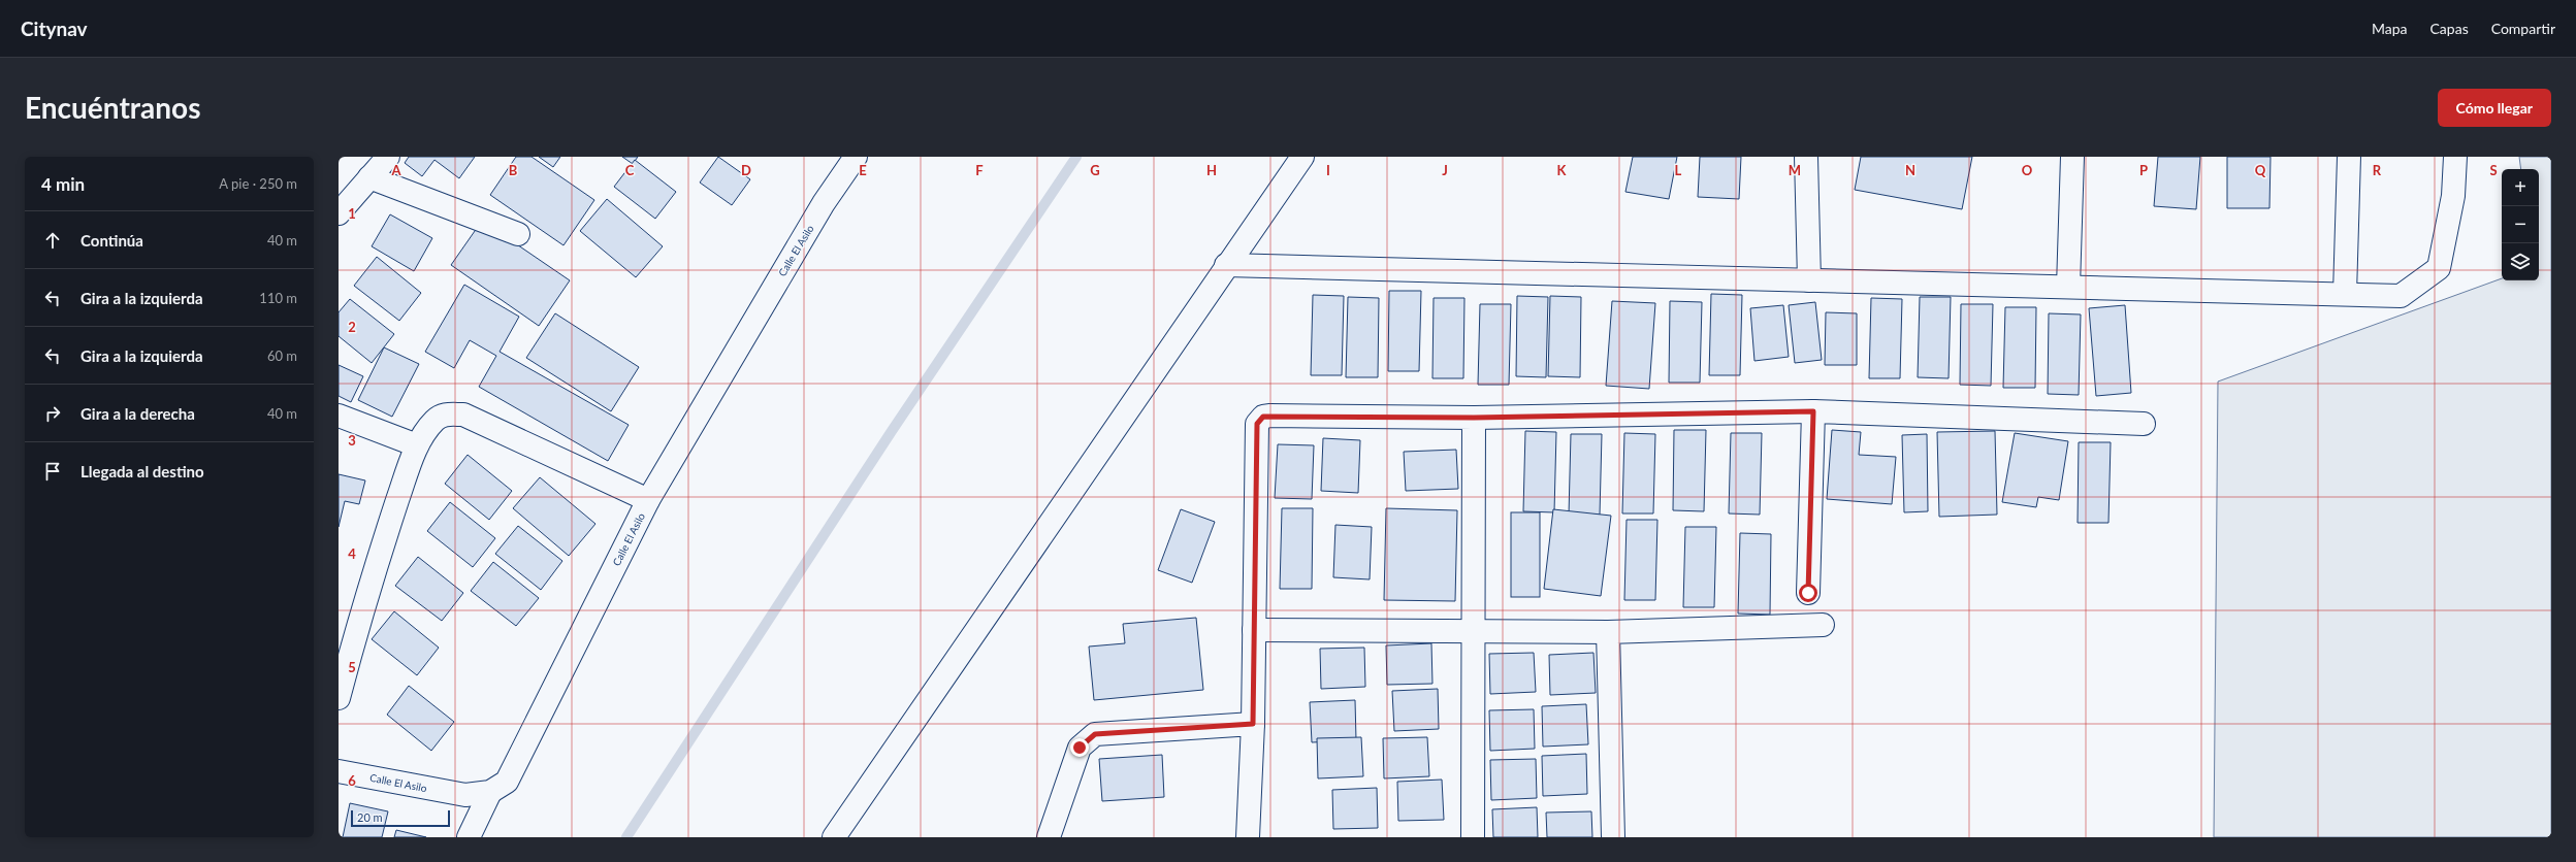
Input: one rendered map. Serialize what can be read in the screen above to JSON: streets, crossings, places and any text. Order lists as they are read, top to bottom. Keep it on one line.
{"streets":{"street":["Calle El Asilo"]},"scale_bar":"20 m","page":{"header":"Citynav","nav":["Mapa","Capas","Compartir"],"buttons":"Cómo llegar","title":"Encuéntranos","heading":["4 min","A pie · 250 m"],"map_buttons":["+","−"],"list":[["Continúa","40 m"],["Gira a la izquierda","110 m"],["Gira a la izquierda","60 m"],["Gira a la derecha","40 m"],"Llegada al destino"],"scale":"20 m"},"grid":{"columns":["A","B","C","D","E","F","G","H","I","J","K","L","M","N","O","P","Q","R","S"],"rows":["1","2","3","4","5","6"]}}
